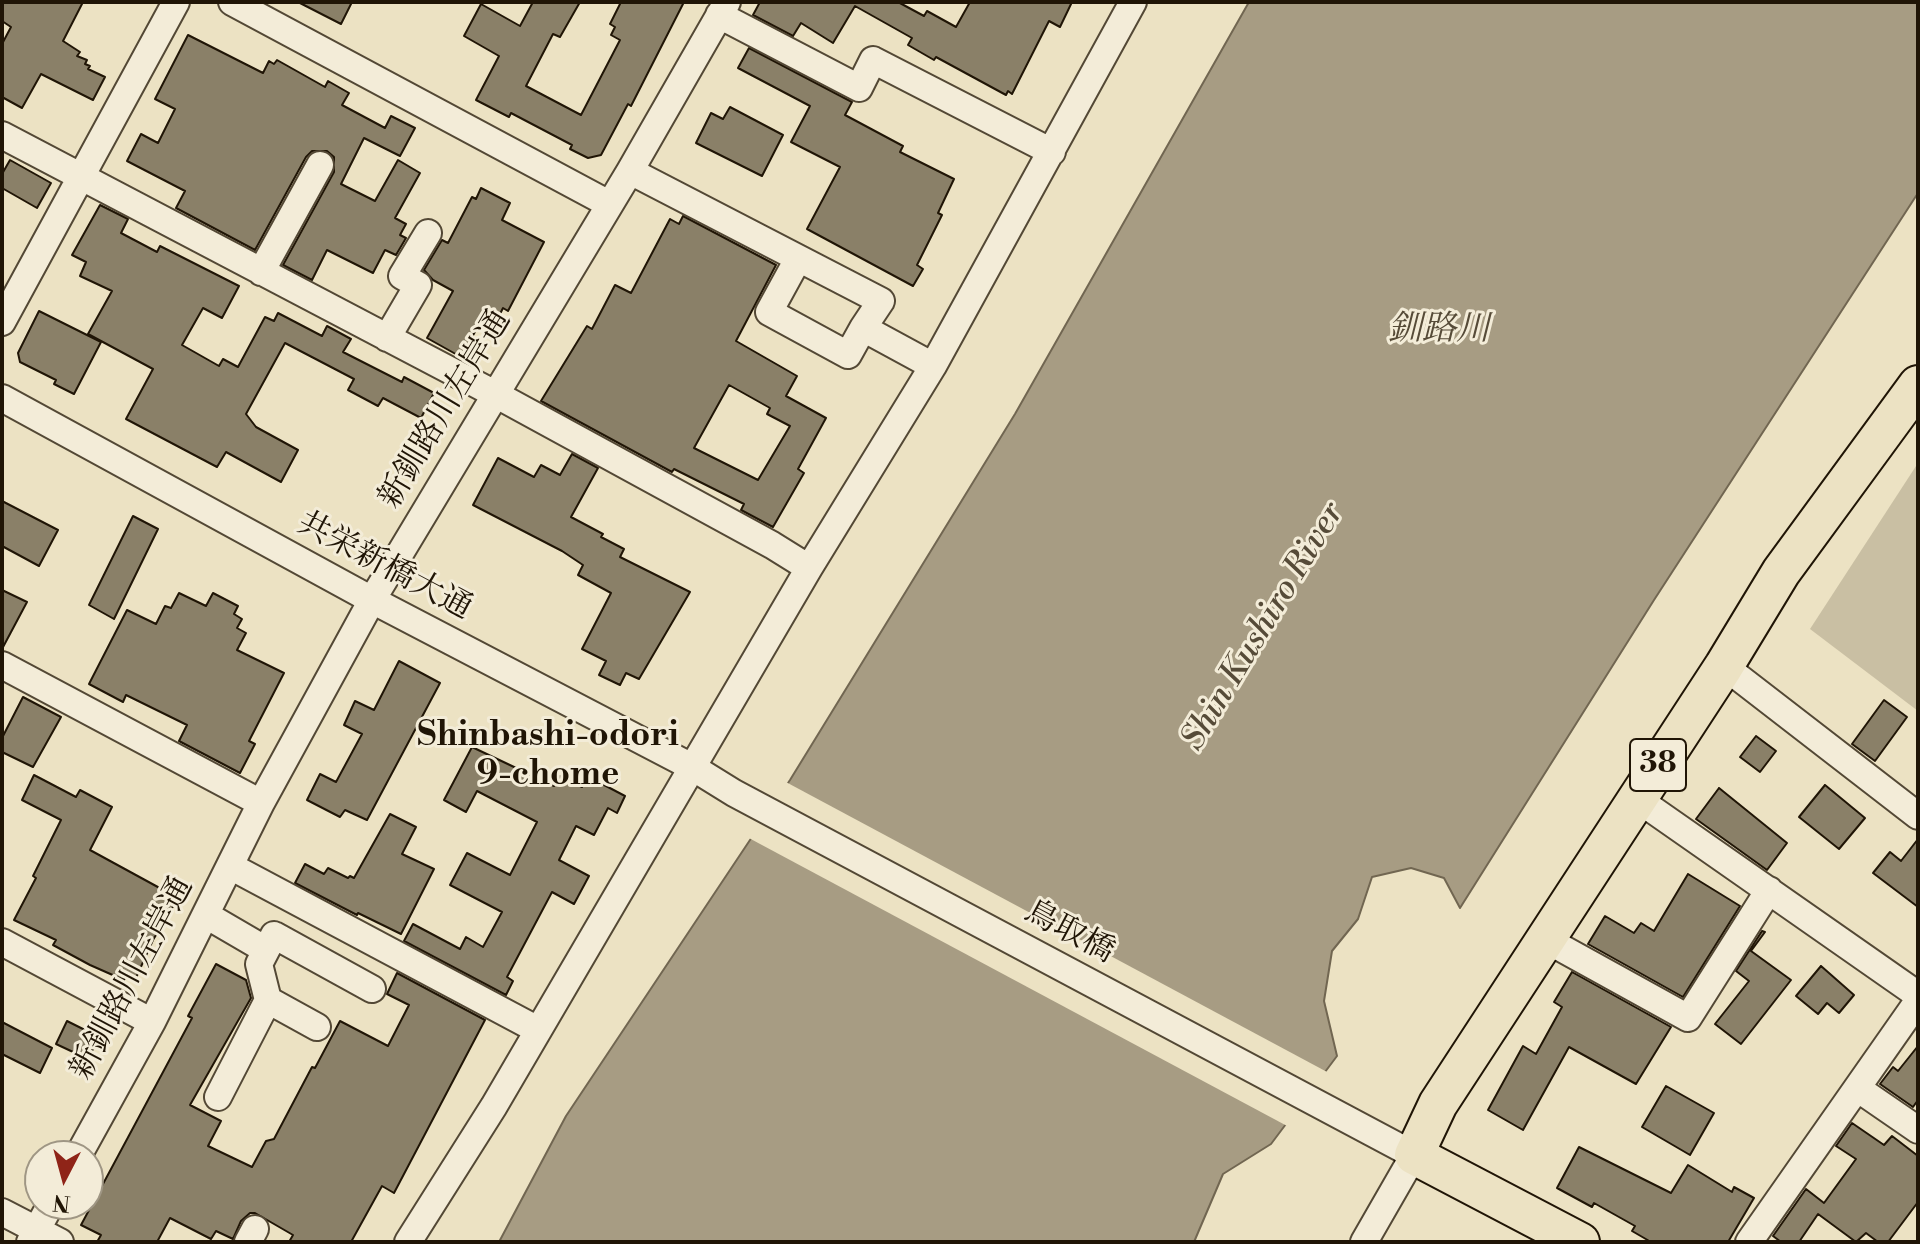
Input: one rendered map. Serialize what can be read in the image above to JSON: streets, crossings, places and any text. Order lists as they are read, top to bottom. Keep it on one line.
{"streets":{"highway":["38"],"street":["新釧路川左岸通","共栄新橋大通","鳥取橋"]},"crossings":[["新釧路川左岸通","共栄新橋大通"],["共栄新橋大通","鳥取橋"],["38","鳥取橋"]],"districts":["Shinbashi-odori 9-chome"],"water":["釧路川","Shin Kushiro River"],"north":"bottom"}
